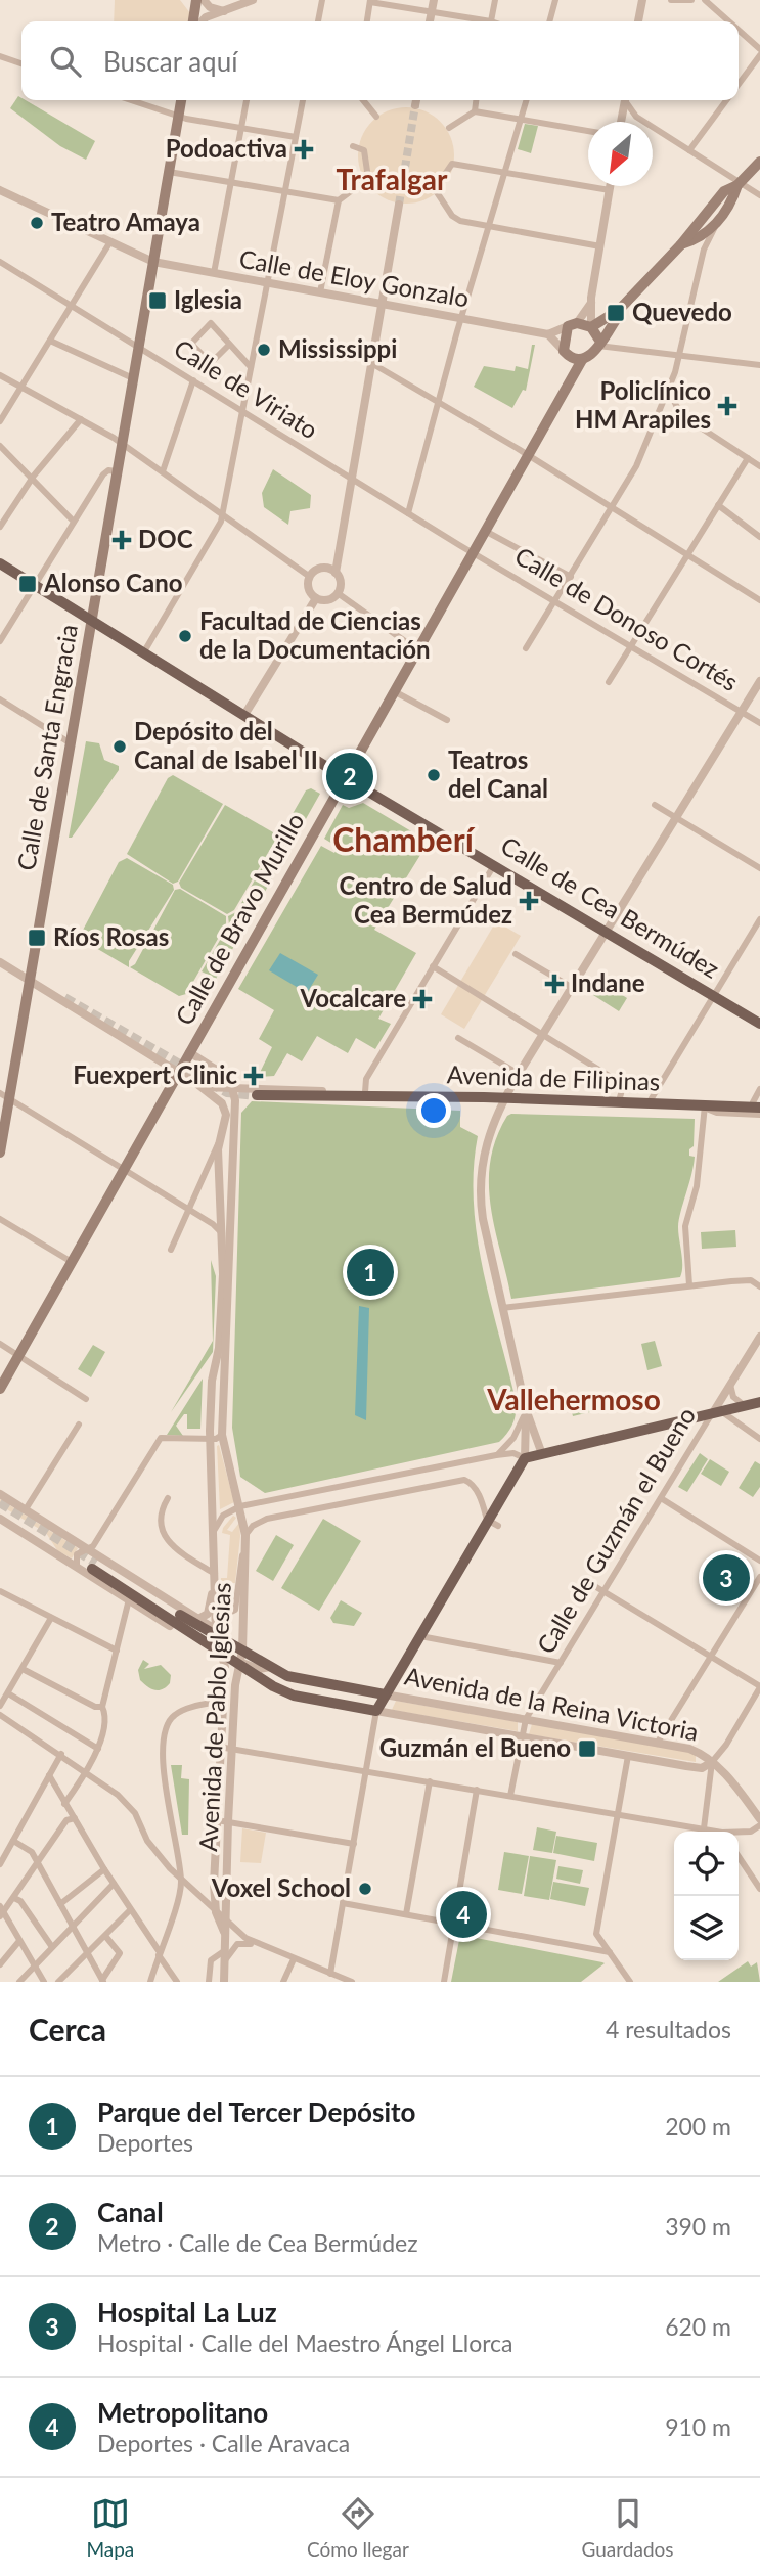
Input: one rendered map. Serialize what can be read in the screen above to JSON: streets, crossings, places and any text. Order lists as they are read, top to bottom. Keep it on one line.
{"streets":{"main road":["Calle de Santa Engracia","Calle de Cea Bermúdez","Calle de Bravo Murillo","Avenida de Filipinas","Avenida de la Reina Victoria"],"street":["Calle de Eloy Gonzalo","Calle de Viriato","Calle de Donoso Cortés","Calle de Guzmán el Bueno","Avenida de Pablo Iglesias"]},"crossings":[["Calle de Eloy Gonzalo","Calle de Santa Engracia"],["Calle de Viriato","Calle de Donoso Cortés"],["Calle de Viriato","Calle de Santa Engracia"],["Calle de Viriato","Calle de Bravo Murillo"],["Calle de Donoso Cortés","Calle de Bravo Murillo"],["Calle de Santa Engracia","Calle de Cea Bermúdez"],["Calle de Cea Bermúdez","Calle de Bravo Murillo"],["Avenida de Filipinas","Avenida de Pablo Iglesias"],["Calle de Guzmán el Bueno","Avenida de la Reina Victoria"],["Avenida de la Reina Victoria","Avenida de Pablo Iglesias"]],"districts":["Trafalgar","Chamberí","Vallehermoso"],"places":{"health":["Podoactiva","Policlínico HM Arapiles","DOC","Centro de Salud Cea Bermúdez","Indane","Vocalcare","Fuexpert Clinic"],"other":["Teatro Amaya","Mississippi","Facultad de Ciencias de la Documentación","Depósito del Canal de Isabel II","Teatros del Canal","Voxel School"],"transit":["Iglesia","Quevedo","Alonso Cano","Ríos Rosas","Guzmán el Bueno"]},"north":"bottom left","page":{"search":"Buscar aquí","pins":["2","1","3","4"],"heading":["Cerca","4 resultados"],"list":[{"mark":"1","name":"Parque del Tercer Depósito","note":"Deportes","value":"200 m"},{"mark":"2","name":"Canal","note":"Metro · Calle de Cea Bermúdez","value":"390 m"},{"mark":"3","name":"Hospital La Luz","note":"Hospital · Calle del Maestro Ángel Llorca","value":"620 m"},{"mark":"4","name":"Metropolitano","note":"Deportes · Calle Aravaca","value":"910 m"}],"nav":["Mapa","Cómo llegar","Guardados"]}}
